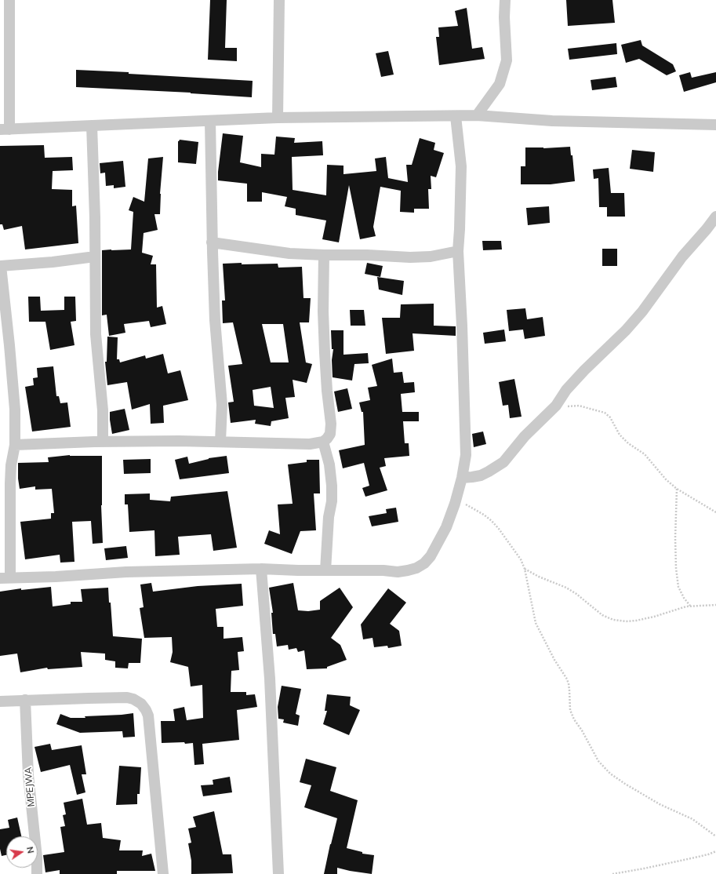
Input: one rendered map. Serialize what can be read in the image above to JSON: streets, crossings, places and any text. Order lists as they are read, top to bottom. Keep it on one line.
{"streets":{"street":["MPEJWA"]},"north":"right"}
